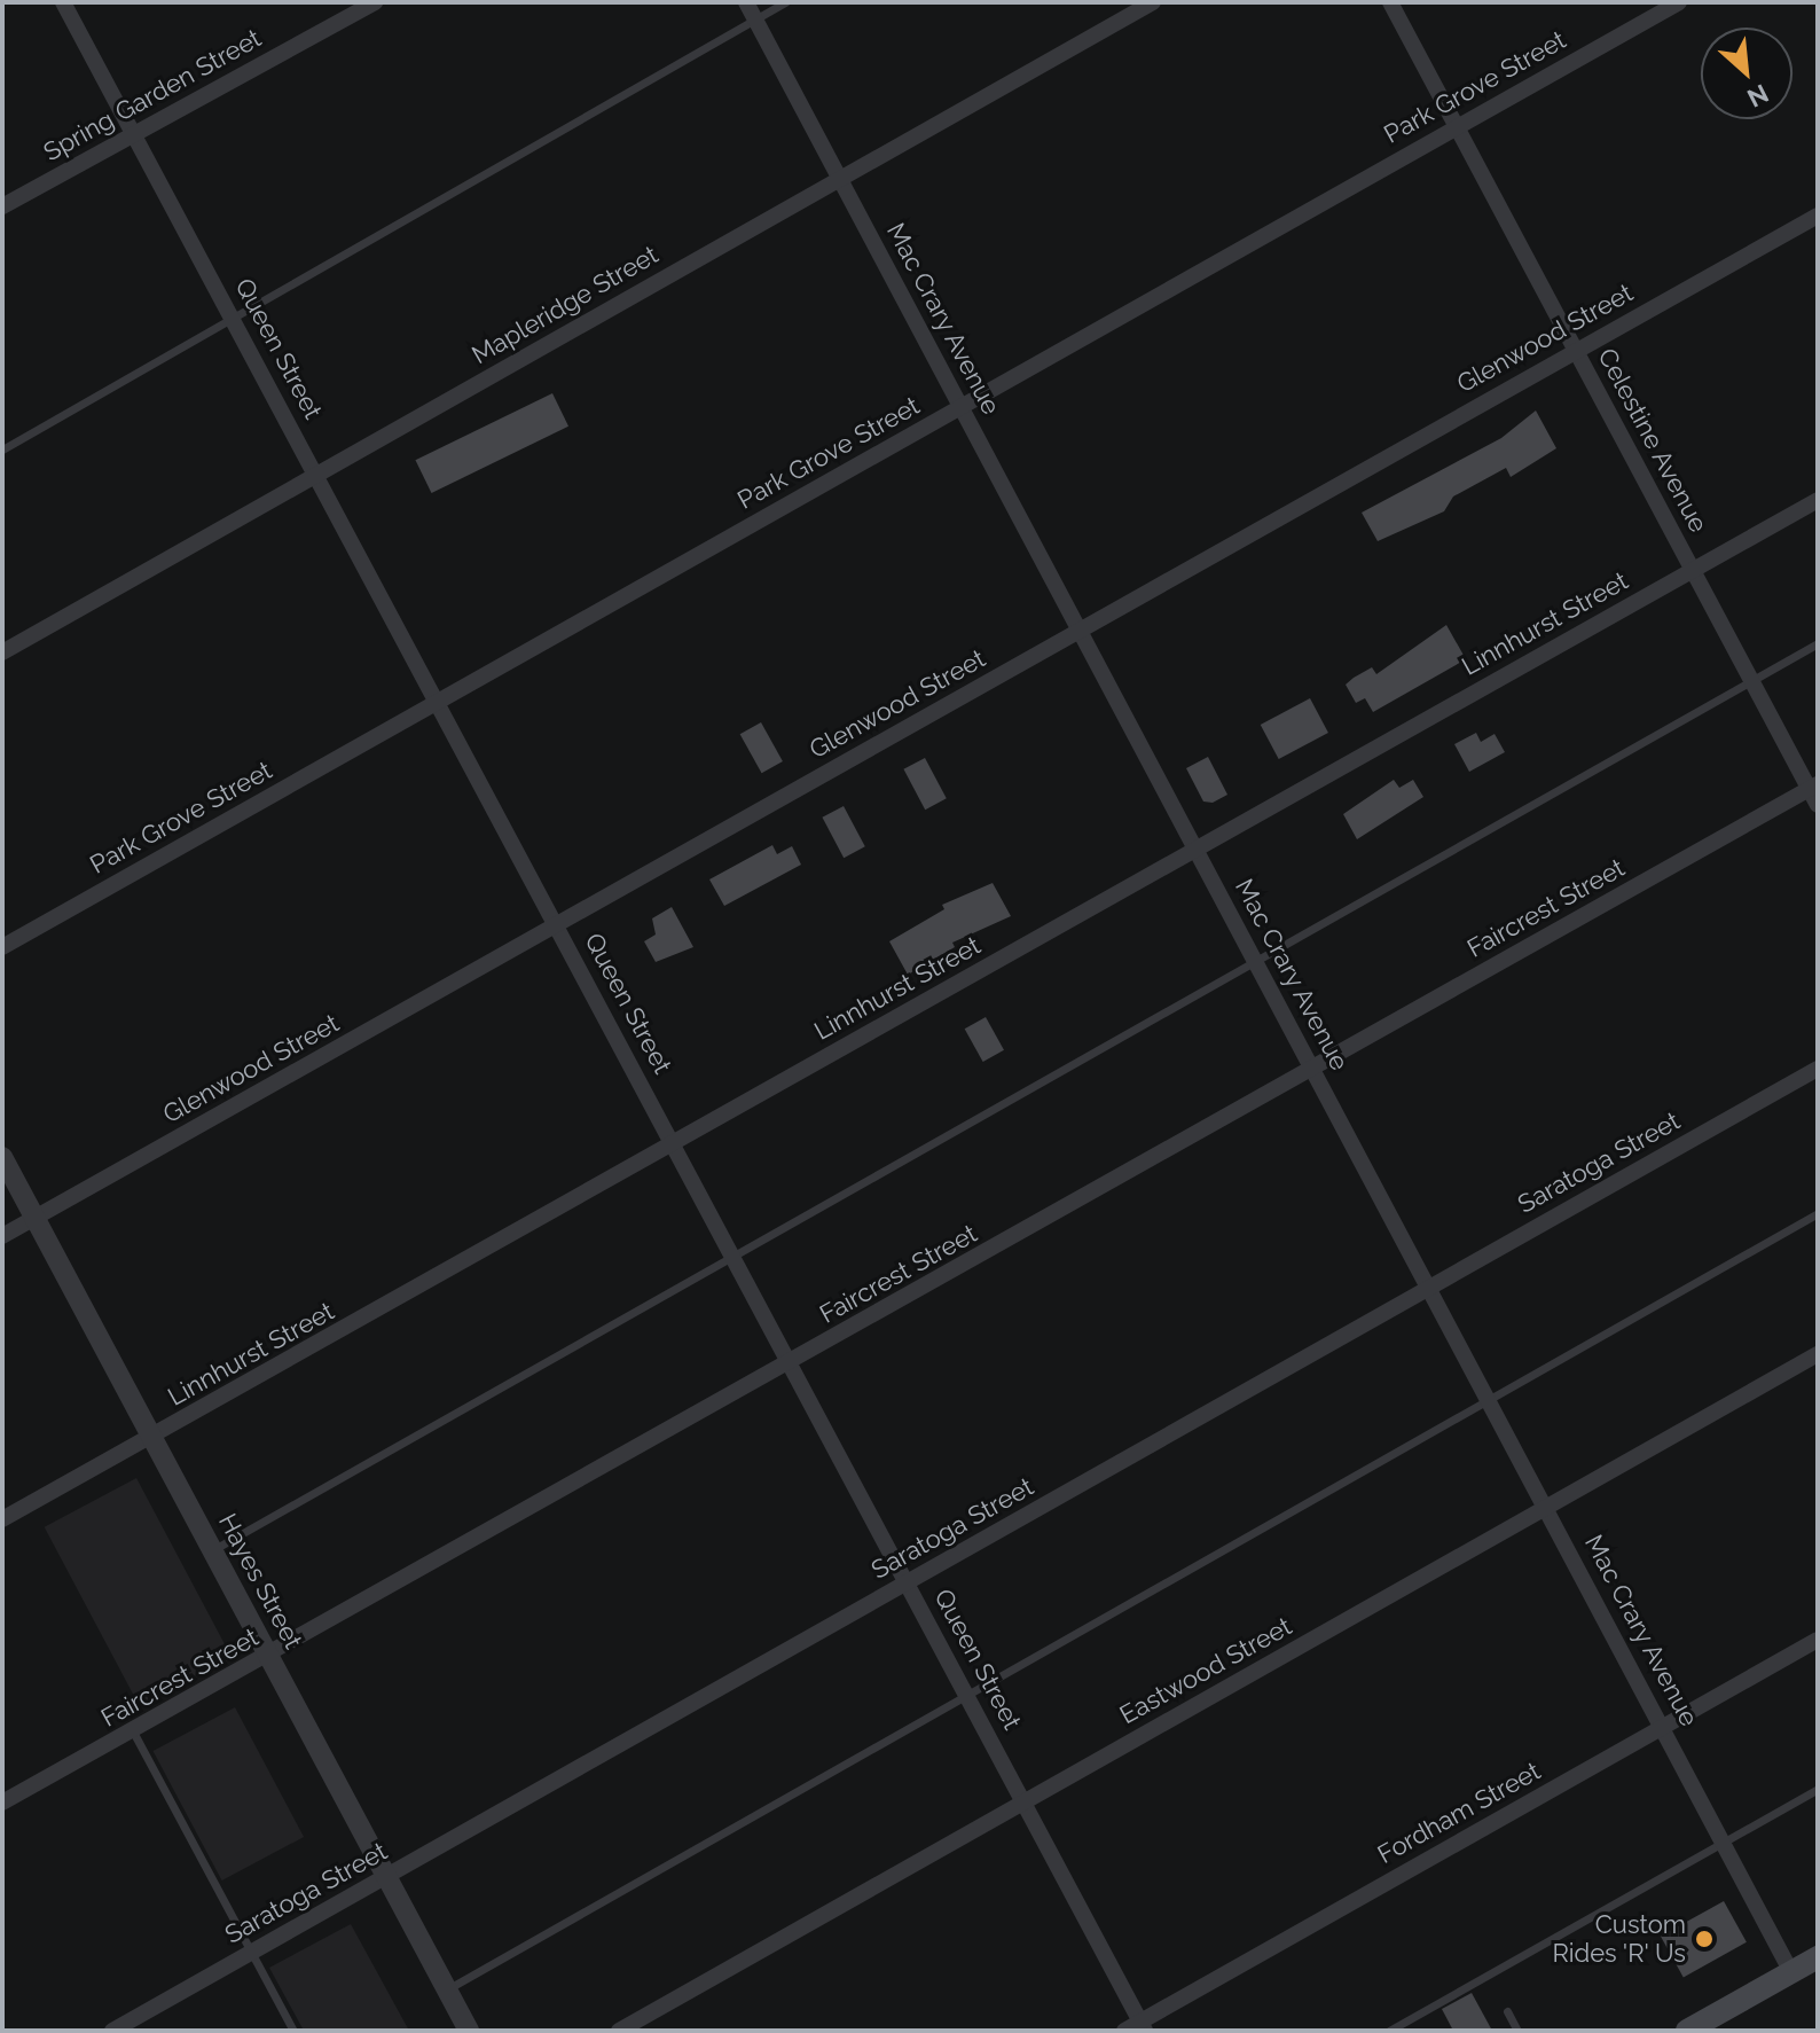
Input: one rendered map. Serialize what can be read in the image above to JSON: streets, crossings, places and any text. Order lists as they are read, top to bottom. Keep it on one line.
{"streets":{"street":["Park Grove Street","Spring Garden Street","Mapleridge Street","Mac Crary Avenue","Glenwood Street","Queen Street","Celestine Avenue","Linnhurst Street","Faircrest Street","Saratoga Street","Hayes Street","Eastwood Street","Fordham Street"]},"crossings":[["Park Grove Street","Mac Crary Avenue"],["Park Grove Street","Queen Street"],["Park Grove Street","Celestine Avenue"],["Spring Garden Street","Queen Street"],["Mapleridge Street","Mac Crary Avenue"],["Mapleridge Street","Queen Street"],["Mac Crary Avenue","Glenwood Street"],["Mac Crary Avenue","Linnhurst Street"],["Mac Crary Avenue","Faircrest Street"],["Mac Crary Avenue","Saratoga Street"],["Mac Crary Avenue","Eastwood Street"],["Mac Crary Avenue","Fordham Street"],["Glenwood Street","Queen Street"],["Glenwood Street","Celestine Avenue"],["Glenwood Street","Hayes Street"],["Queen Street","Linnhurst Street"],["Queen Street","Faircrest Street"],["Queen Street","Saratoga Street"],["Queen Street","Eastwood Street"],["Queen Street","Fordham Street"],["Celestine Avenue","Linnhurst Street"],["Celestine Avenue","Faircrest Street"],["Linnhurst Street","Hayes Street"],["Faircrest Street","Hayes Street"],["Saratoga Street","Hayes Street"]],"places":["Custom Rides 'R' Us"],"north":"bottom right"}
